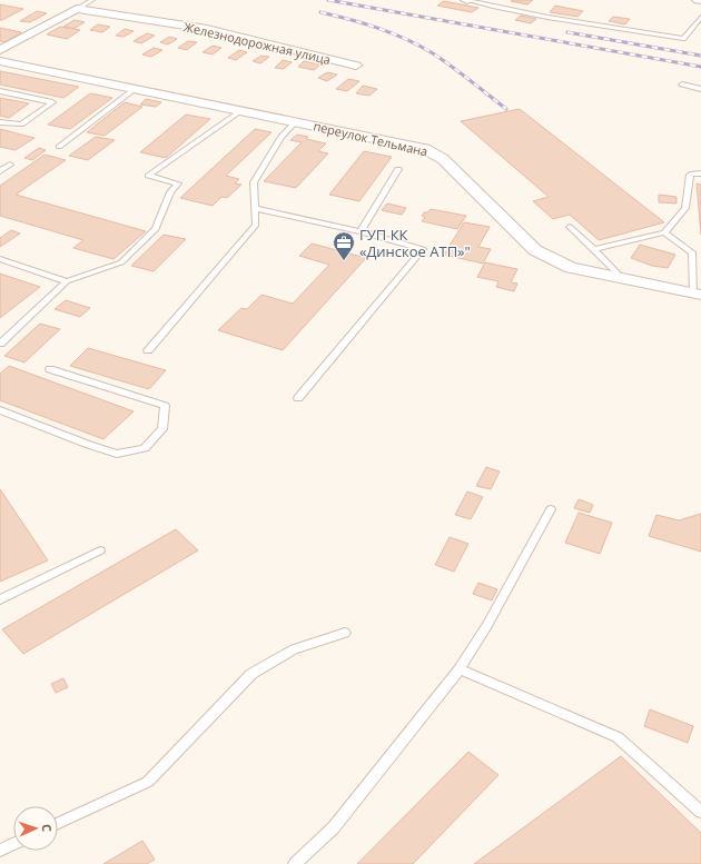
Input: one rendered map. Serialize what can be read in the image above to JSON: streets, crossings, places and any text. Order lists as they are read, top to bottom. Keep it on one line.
{"streets":{"street":["Железнодорожная улица","переулок Тельмана"]},"places":{"office":["ГУП КК «Динское АТП»\""]},"north":"right"}
